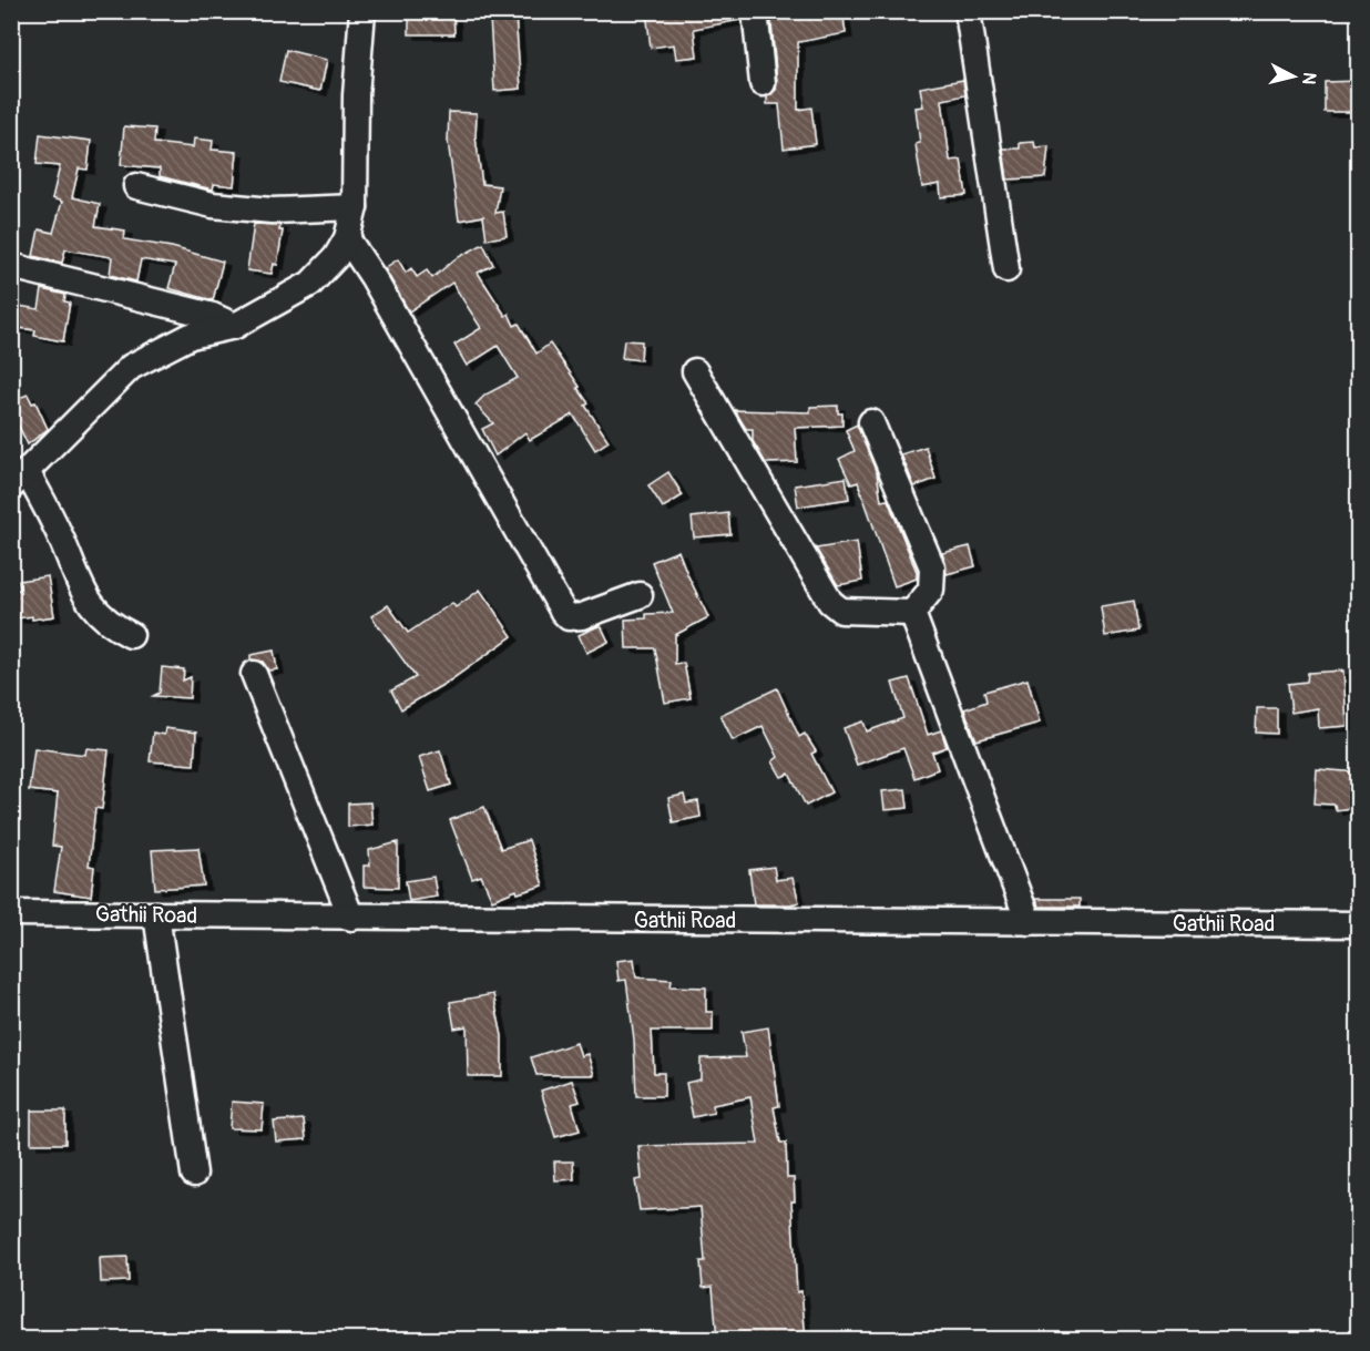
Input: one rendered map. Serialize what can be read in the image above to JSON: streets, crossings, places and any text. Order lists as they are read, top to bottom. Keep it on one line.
{"streets":{"street":["Gathii Road"]},"north":"right"}
